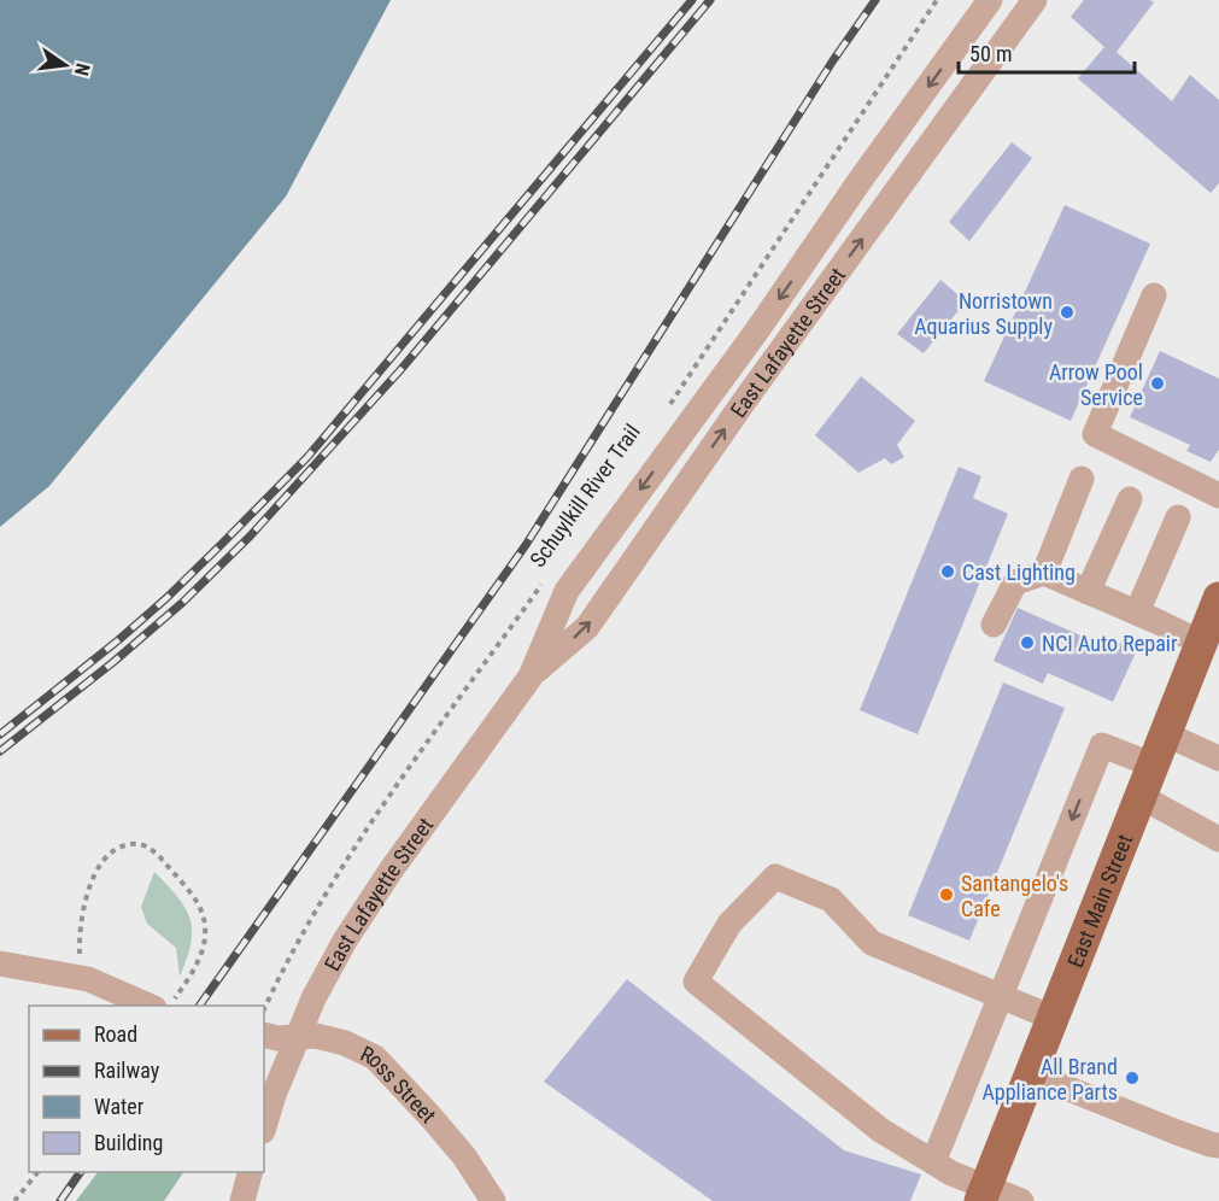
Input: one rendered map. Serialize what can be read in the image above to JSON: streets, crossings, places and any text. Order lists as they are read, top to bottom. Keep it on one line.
{"streets":{"main road":["East Main Street"],"street":["East Lafayette Street","Ross Street"],"path":["Schuylkill River Trail"]},"places":["Norristown Aquarius Supply","Arrow Pool Service","Cast Lighting","NCI Auto Repair","Santangelo's Cafe","All Brand Appliance Parts"],"legend":["Road","Railway","Water","Building"],"scale_bar":"50 m","north":"right"}
